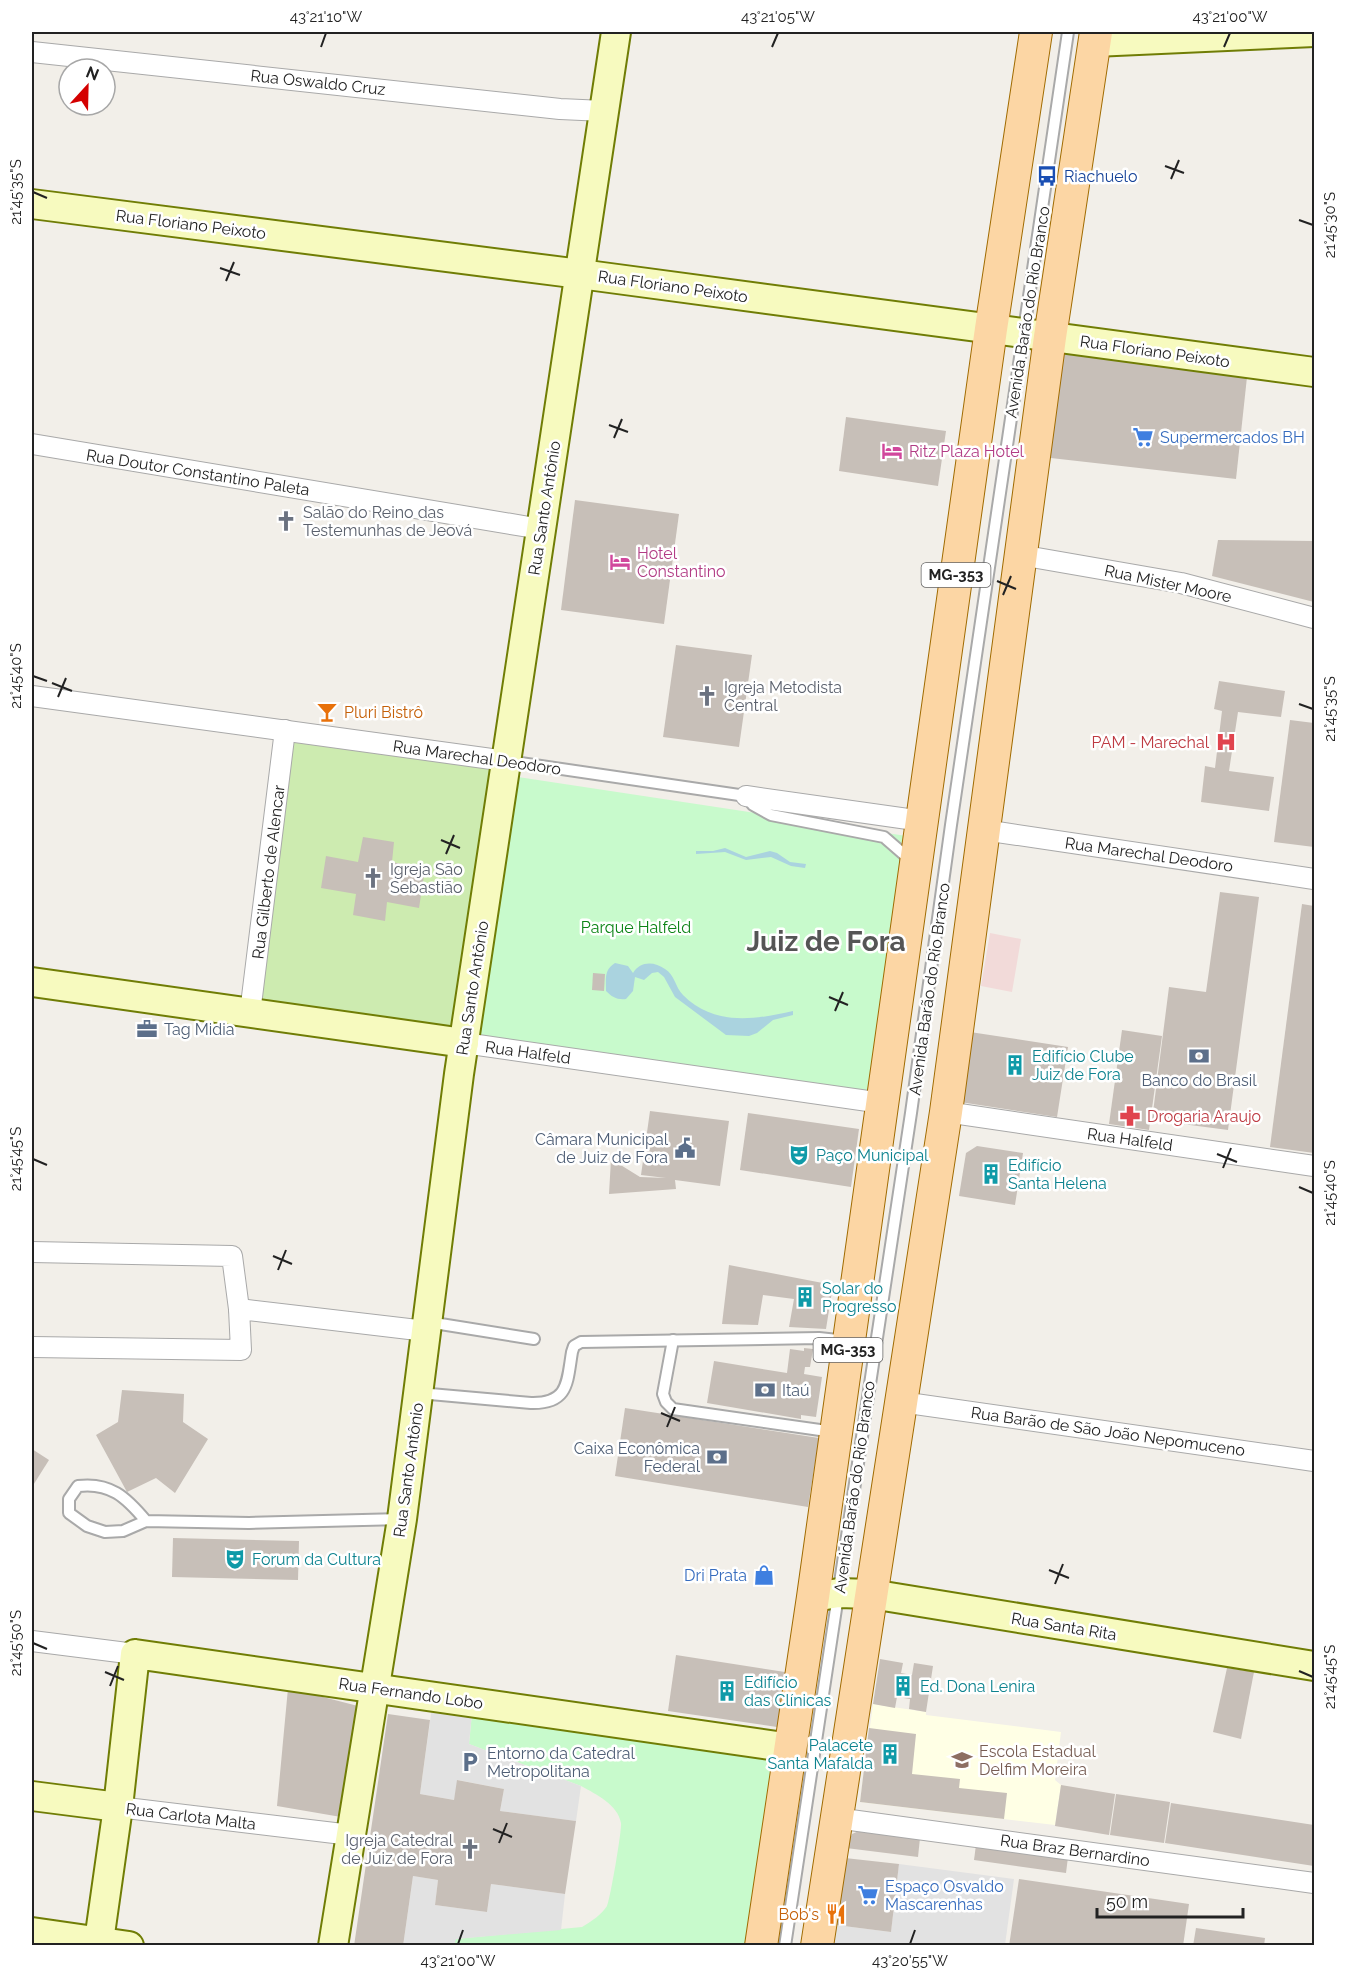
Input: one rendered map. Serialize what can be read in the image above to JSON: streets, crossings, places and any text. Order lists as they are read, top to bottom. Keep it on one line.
{"streets":{"main road":["Avenida Barão do Rio Branco","MG-353"],"street":["Rua Oswaldo Cruz","Rua Floriano Peixoto","Rua Doutor Constantino Paleta","Rua Santo Antônio","Rua Mister Moore","Rua Marechal Deodoro","Rua Gilberto de Alencar","Rua Halfeld","Rua Barão de São João Nepomuceno","Rua Santa Rita","Rua Fernando Lobo","Rua Carlota Malta","Rua Braz Bernardino"]},"crossings":[["Rua Oswaldo Cruz","Rua Santo Antônio"],["Rua Floriano Peixoto","Avenida Barão do Rio Branco"],["Rua Floriano Peixoto","Rua Santo Antônio"],["Avenida Barão do Rio Branco","Rua Mister Moore"],["Avenida Barão do Rio Branco","Rua Marechal Deodoro"],["Avenida Barão do Rio Branco","Rua Halfeld"],["Avenida Barão do Rio Branco","Rua Barão de São João Nepomuceno"],["Avenida Barão do Rio Branco","Rua Santa Rita"],["Avenida Barão do Rio Branco","Rua Fernando Lobo"],["Avenida Barão do Rio Branco","Rua Braz Bernardino"],["Rua Doutor Constantino Paleta","Rua Santo Antônio"],["Rua Santo Antônio","Rua Marechal Deodoro"],["Rua Santo Antônio","Rua Halfeld"],["Rua Santo Antônio","Rua Fernando Lobo"],["Rua Santo Antônio","Rua Carlota Malta"],["Rua Marechal Deodoro","Rua Gilberto de Alencar"],["Rua Gilberto de Alencar","Rua Halfeld"]],"districts":["Juiz de Fora"],"parks":["Parque Halfeld"],"places":{"bus stop":["Riachuelo"],"supermarket":["Supermercados BH","Espaço Osvaldo Mascarenhas"],"hotel":["Ritz Plaza Hotel","Hotel Constantino"],"church":["Salão do Reino das Testemunhas de Jeová","Igreja Metodista Central","Igreja São Sebastião","Igreja Catedral de Juiz de Fora"],"bar":["Pluri Bistrô"],"hospital":["PAM - Marechal"],"office":["Tag Midia"],"bank":["Banco do Brasil","Itaú","Caixa Econômica Federal"],"building":["Edifício Clube Juiz de Fora","Edifício Santa Helena","Solar do Progresso","Ed. Dona Lenira","Edifício das Clínicas","Palacete Santa Mafalda"],"pharmacy":["Drogaria Araujo"],"public building":["Câmara Municipal de Juiz de Fora"],"theatre":["Paço Municipal","Forum da Cultura"],"shop":["Dri Prata"],"school or university":["Escola Estadual Delfim Moreira"],"parking":["Entorno da Catedral Metropolitana"],"restaurant":["Bob's"]},"scale_bar":"50 m","north":"top","coordinates":["43°21'10\"W","43°21'05\"W","43°21'00\"W","21°45'35\"S","21°45'30\"S","21°45'40\"S","21°45'45\"S","21°45'50\"S","43°20'55\"W"]}
